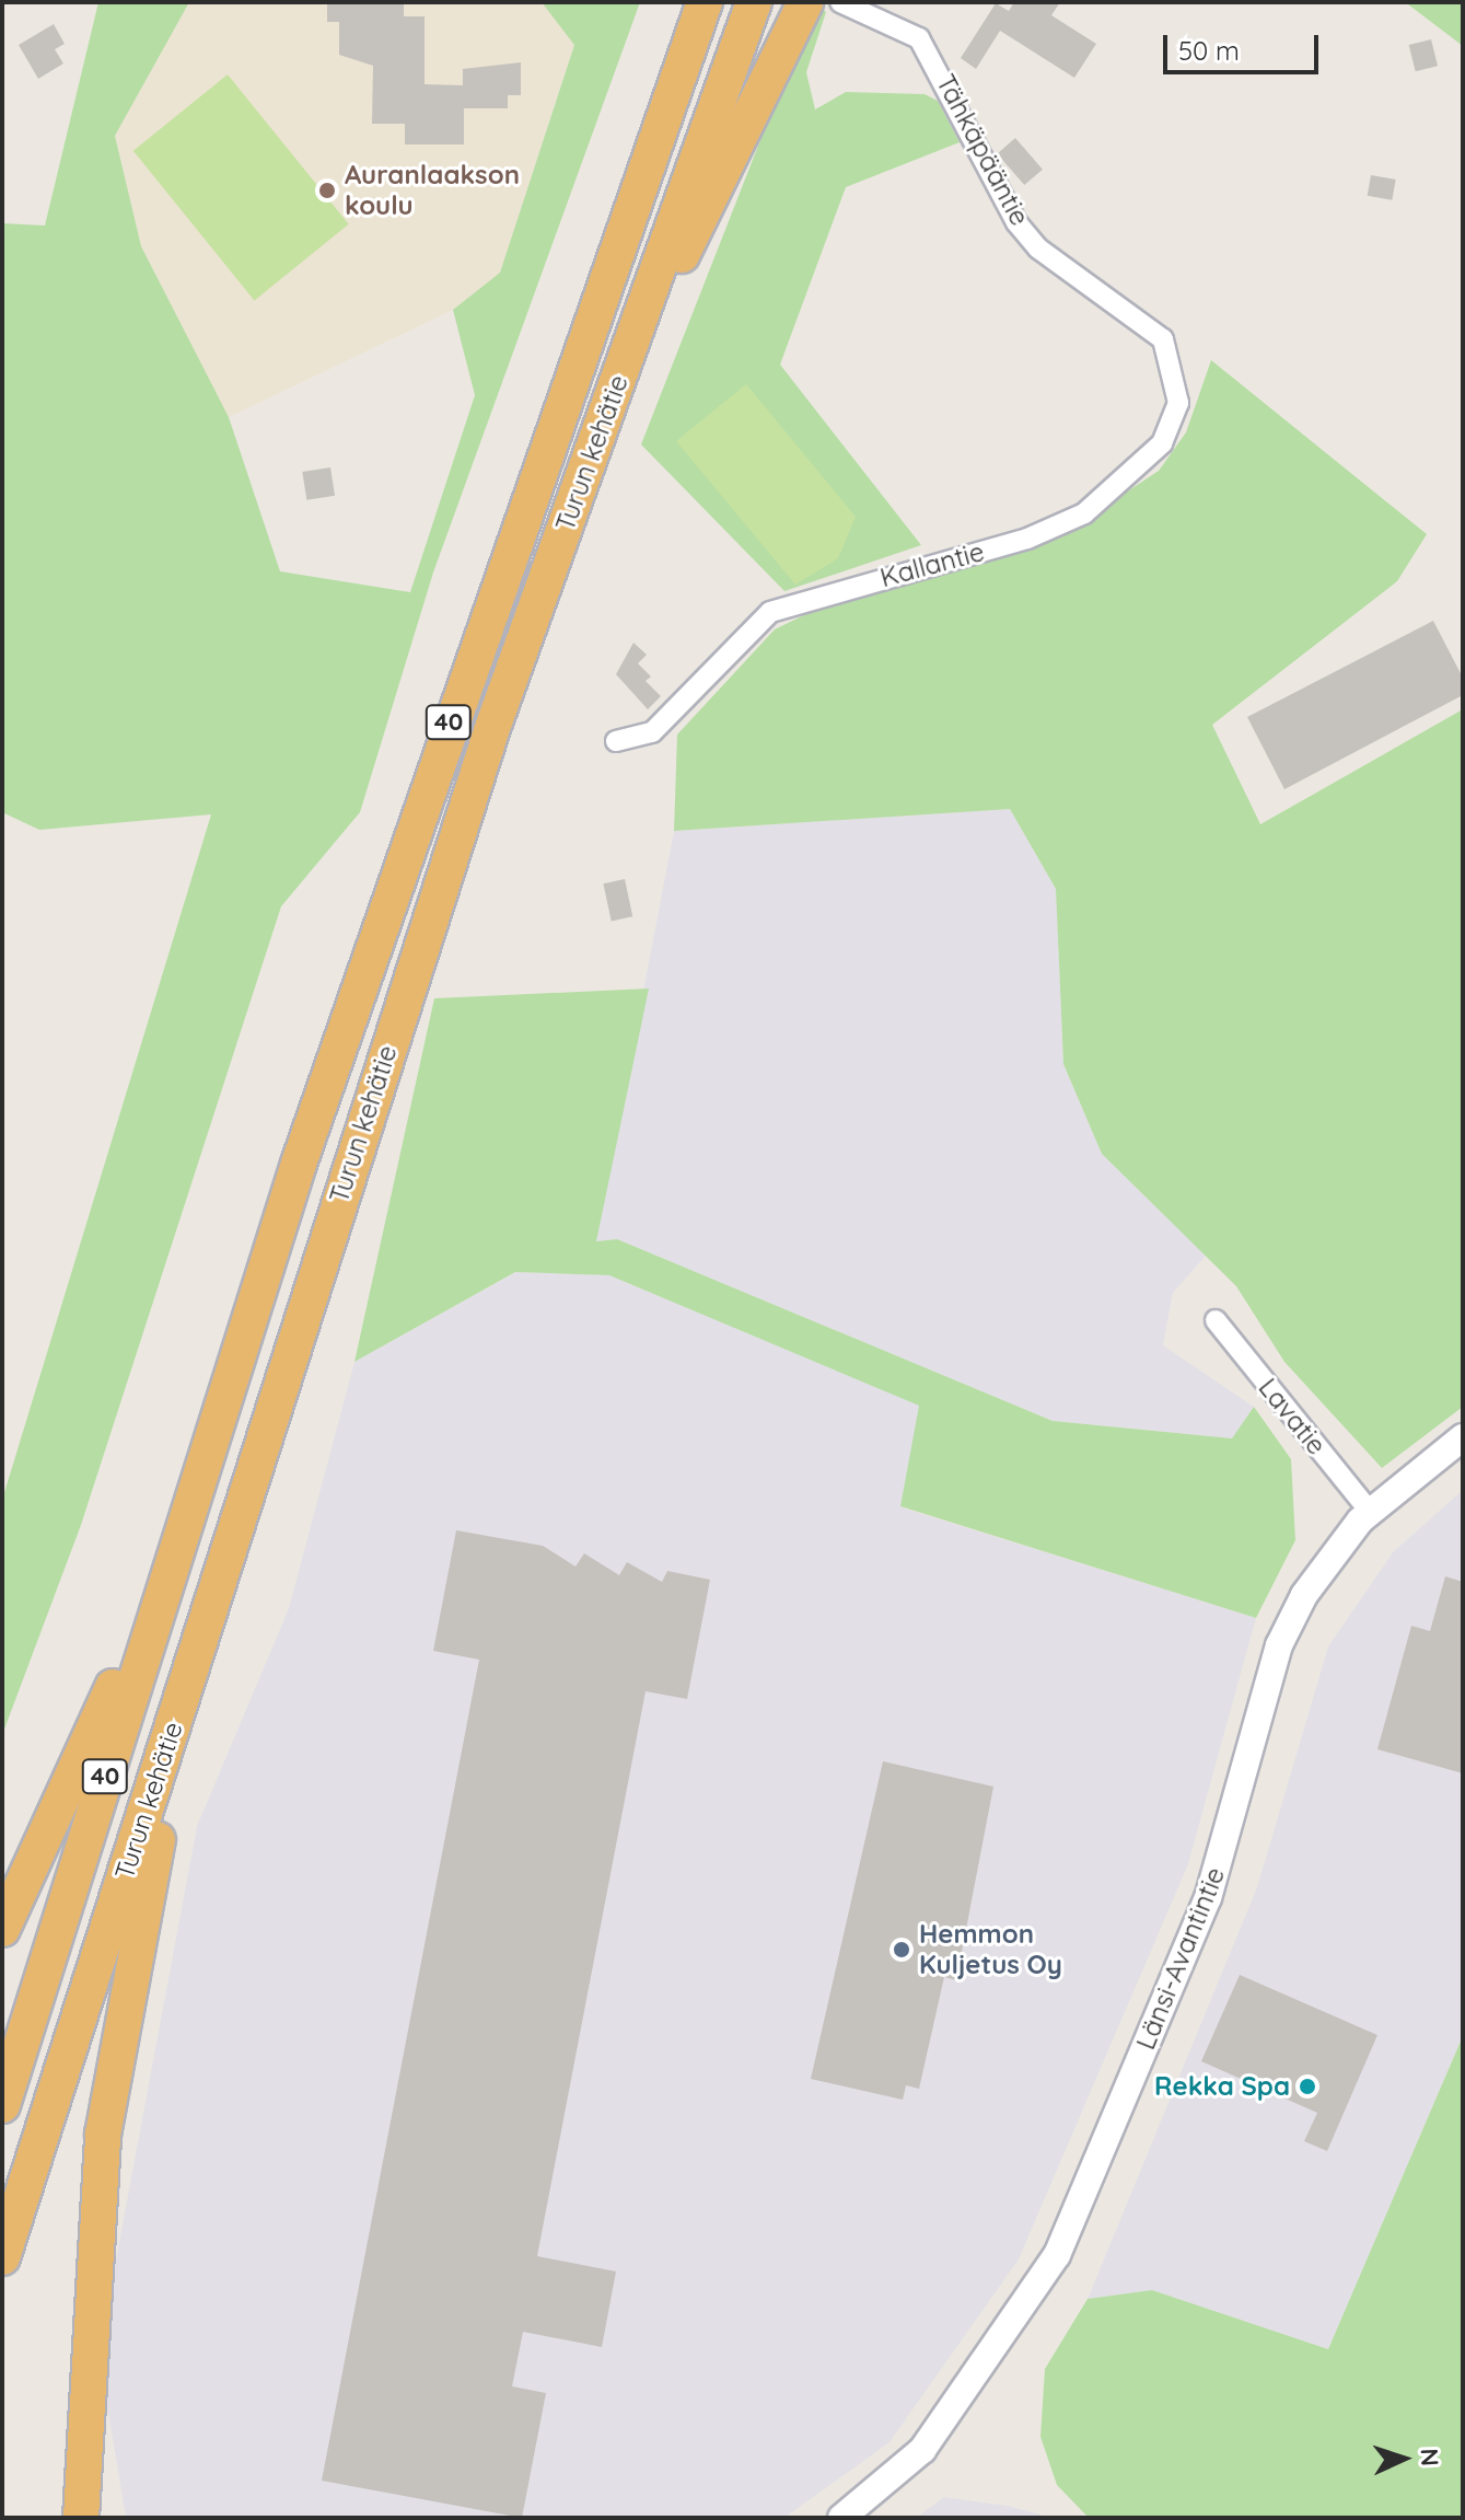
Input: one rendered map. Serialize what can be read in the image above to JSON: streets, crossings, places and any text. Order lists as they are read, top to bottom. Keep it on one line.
{"streets":{"highway":["Turun kehätie","40"],"street":["Tähkäpääntie","Kallantie","Lavatie","Länsi-Avantintie"]},"crossings":[["Tähkäpääntie","Kallantie"],["Lavatie","Länsi-Avantintie"]],"places":["Auranlaakson koulu","Hemmon Kuljetus Oy","Rekka Spa"],"scale_bar":"50 m","north":"right"}
